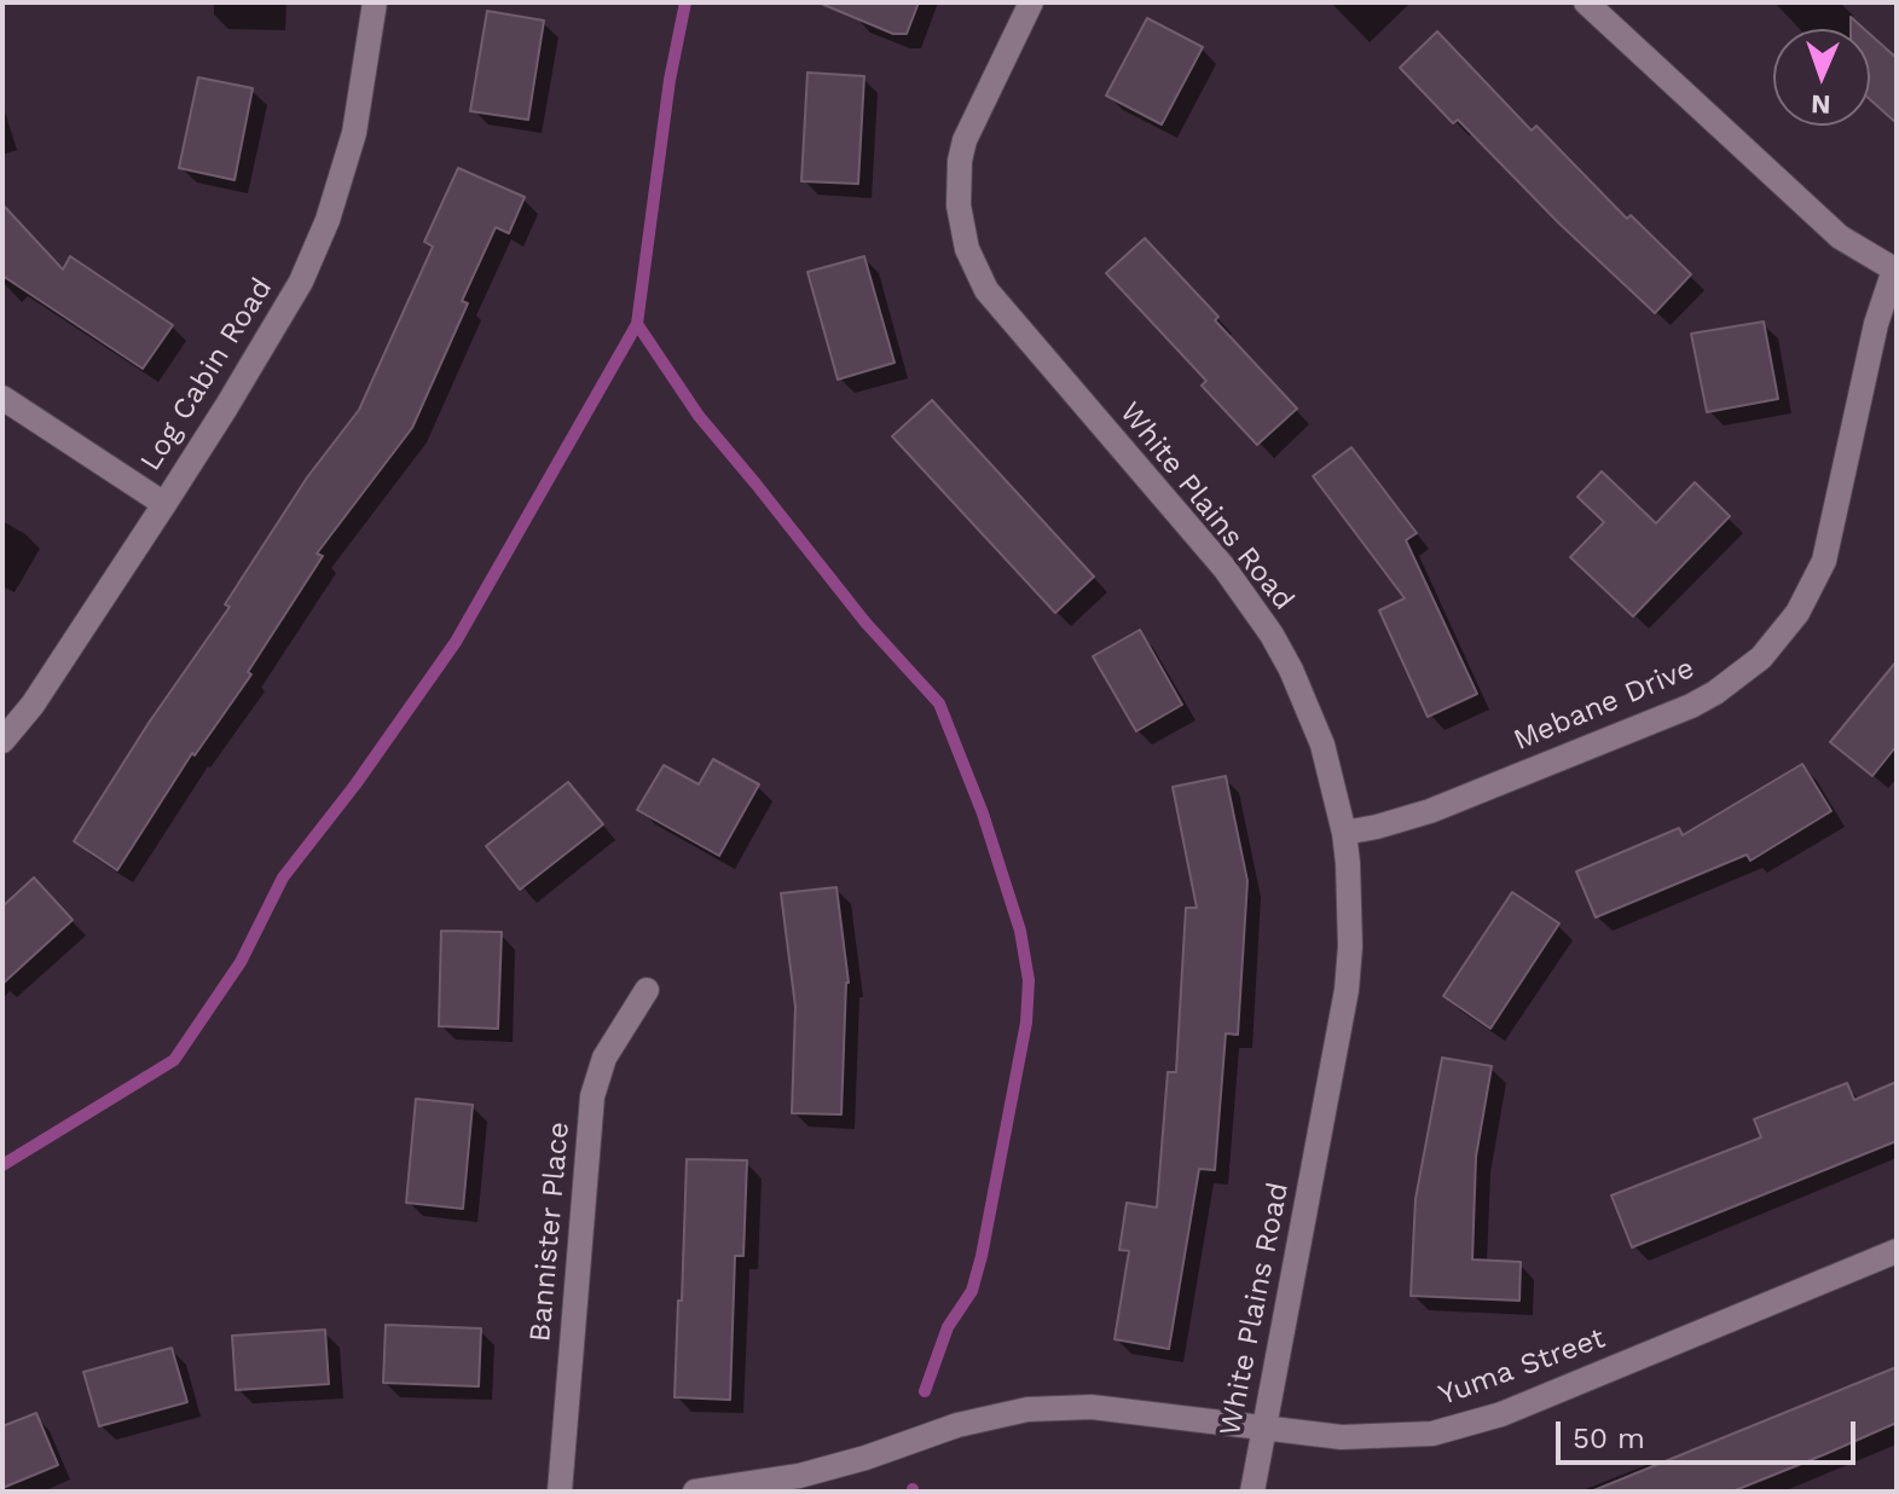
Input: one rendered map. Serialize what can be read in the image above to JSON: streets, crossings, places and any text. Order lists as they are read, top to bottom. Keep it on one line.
{"streets":{"street":["Log Cabin Road","White Plains Road","Mebane Drive","Bannister Place","Yuma Street"]},"crossings":[["White Plains Road","Mebane Drive"],["White Plains Road","Yuma Street"]],"scale_bar":"50 m","north":"bottom"}
